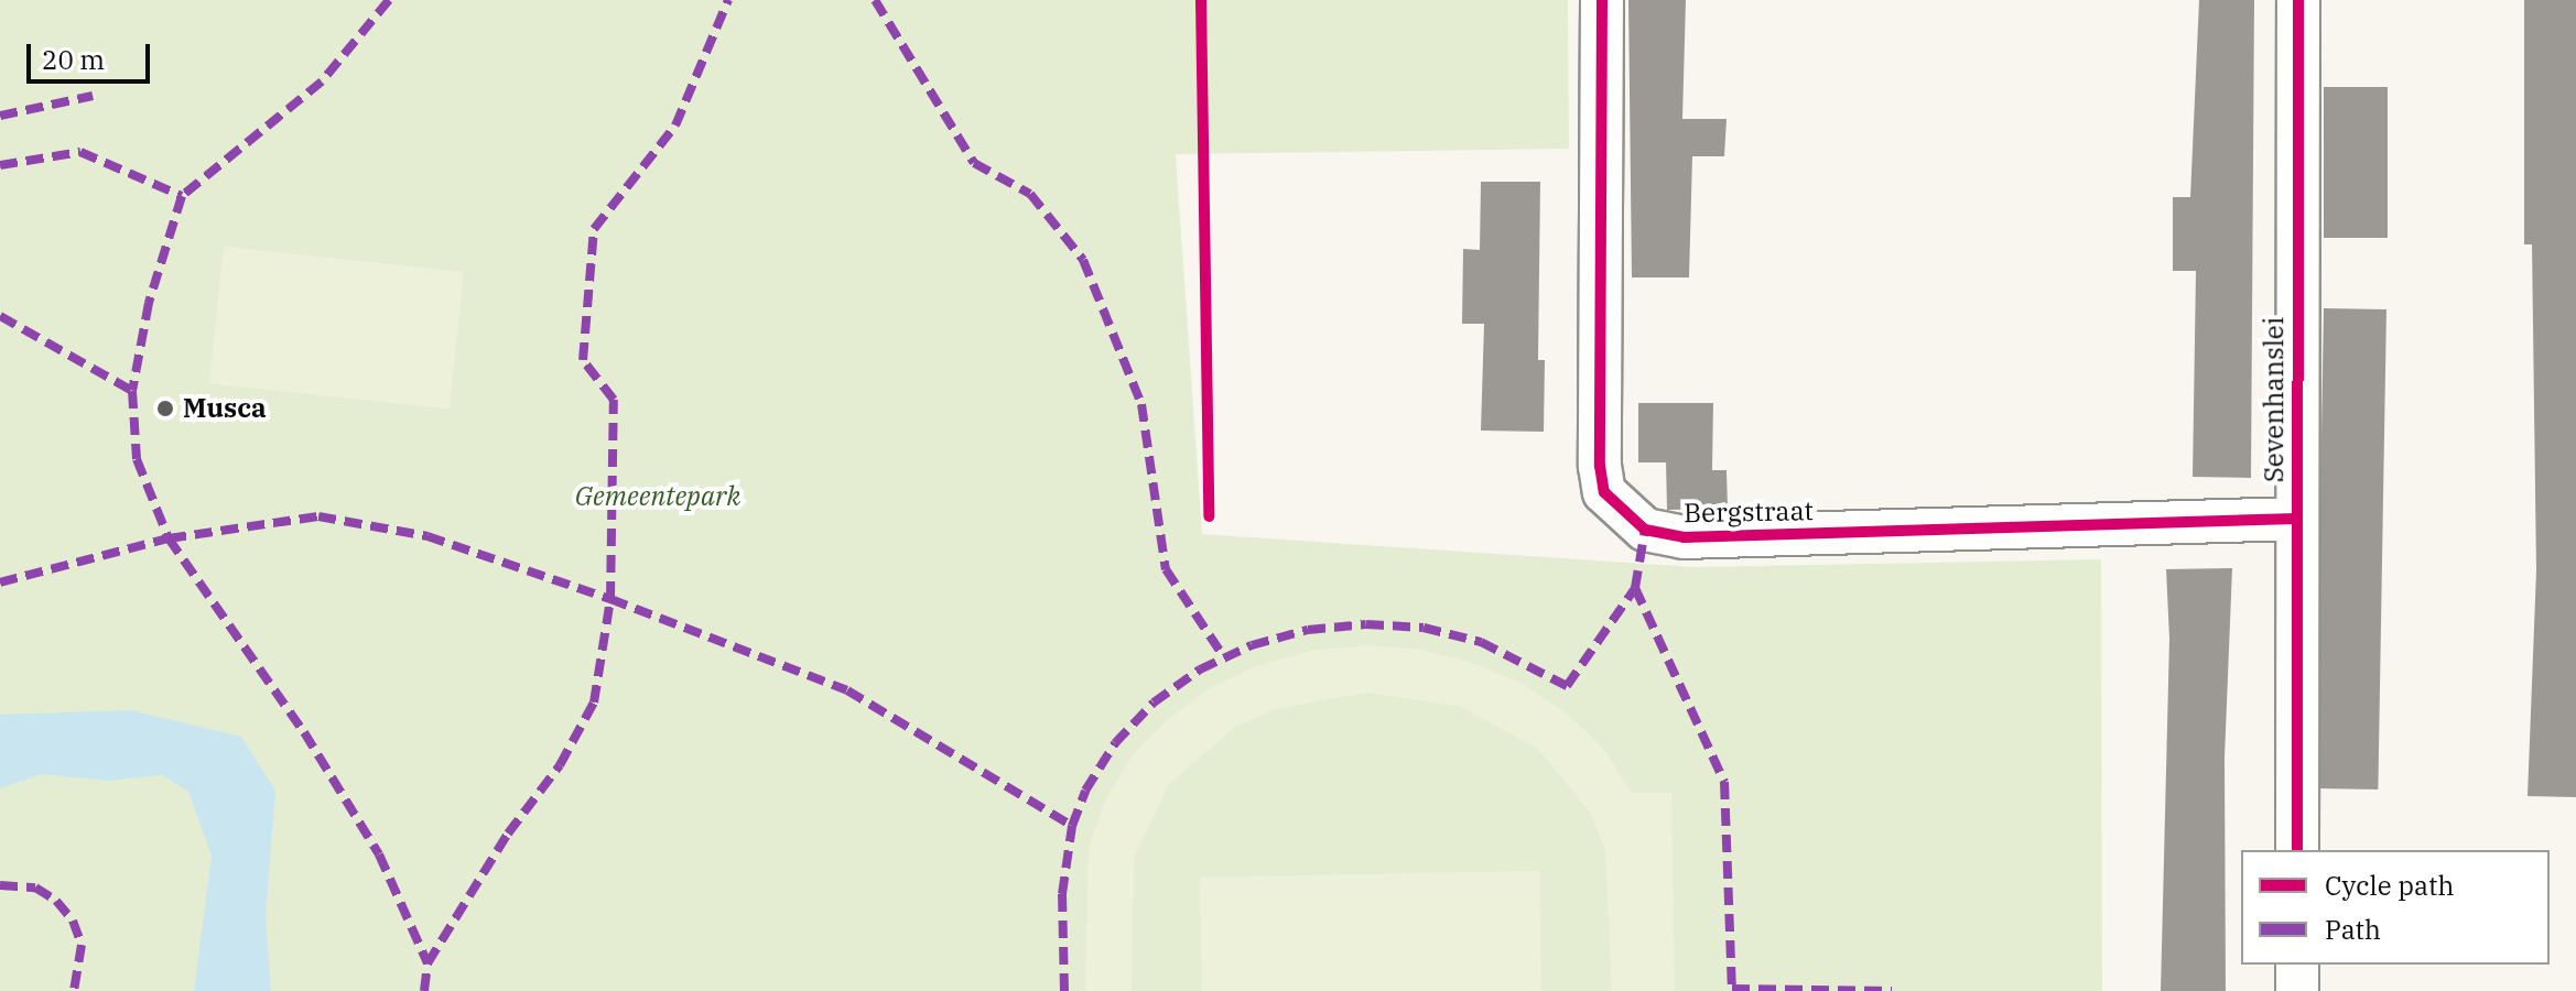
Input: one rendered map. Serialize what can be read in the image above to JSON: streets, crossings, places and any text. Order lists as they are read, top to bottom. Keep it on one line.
{"streets":{"street":["Sevenhanslei","Bergstraat"]},"crossings":[["Sevenhanslei","Bergstraat"]],"parks":["Gemeentepark"],"places":["Musca"],"legend":["Cycle path","Path"],"scale_bar":"20 m"}
